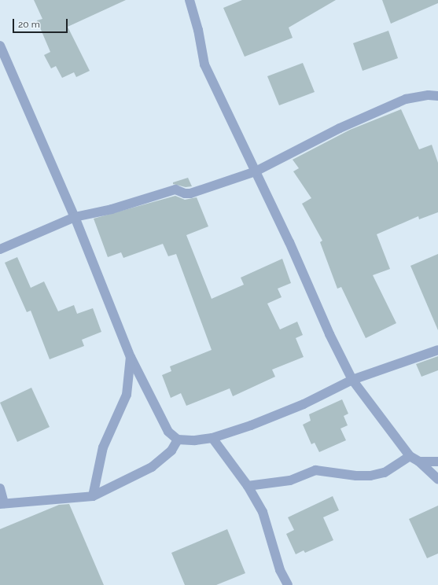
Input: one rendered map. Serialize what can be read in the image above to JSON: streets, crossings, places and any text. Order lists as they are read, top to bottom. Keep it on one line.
{"scale_bar":"20 m"}
